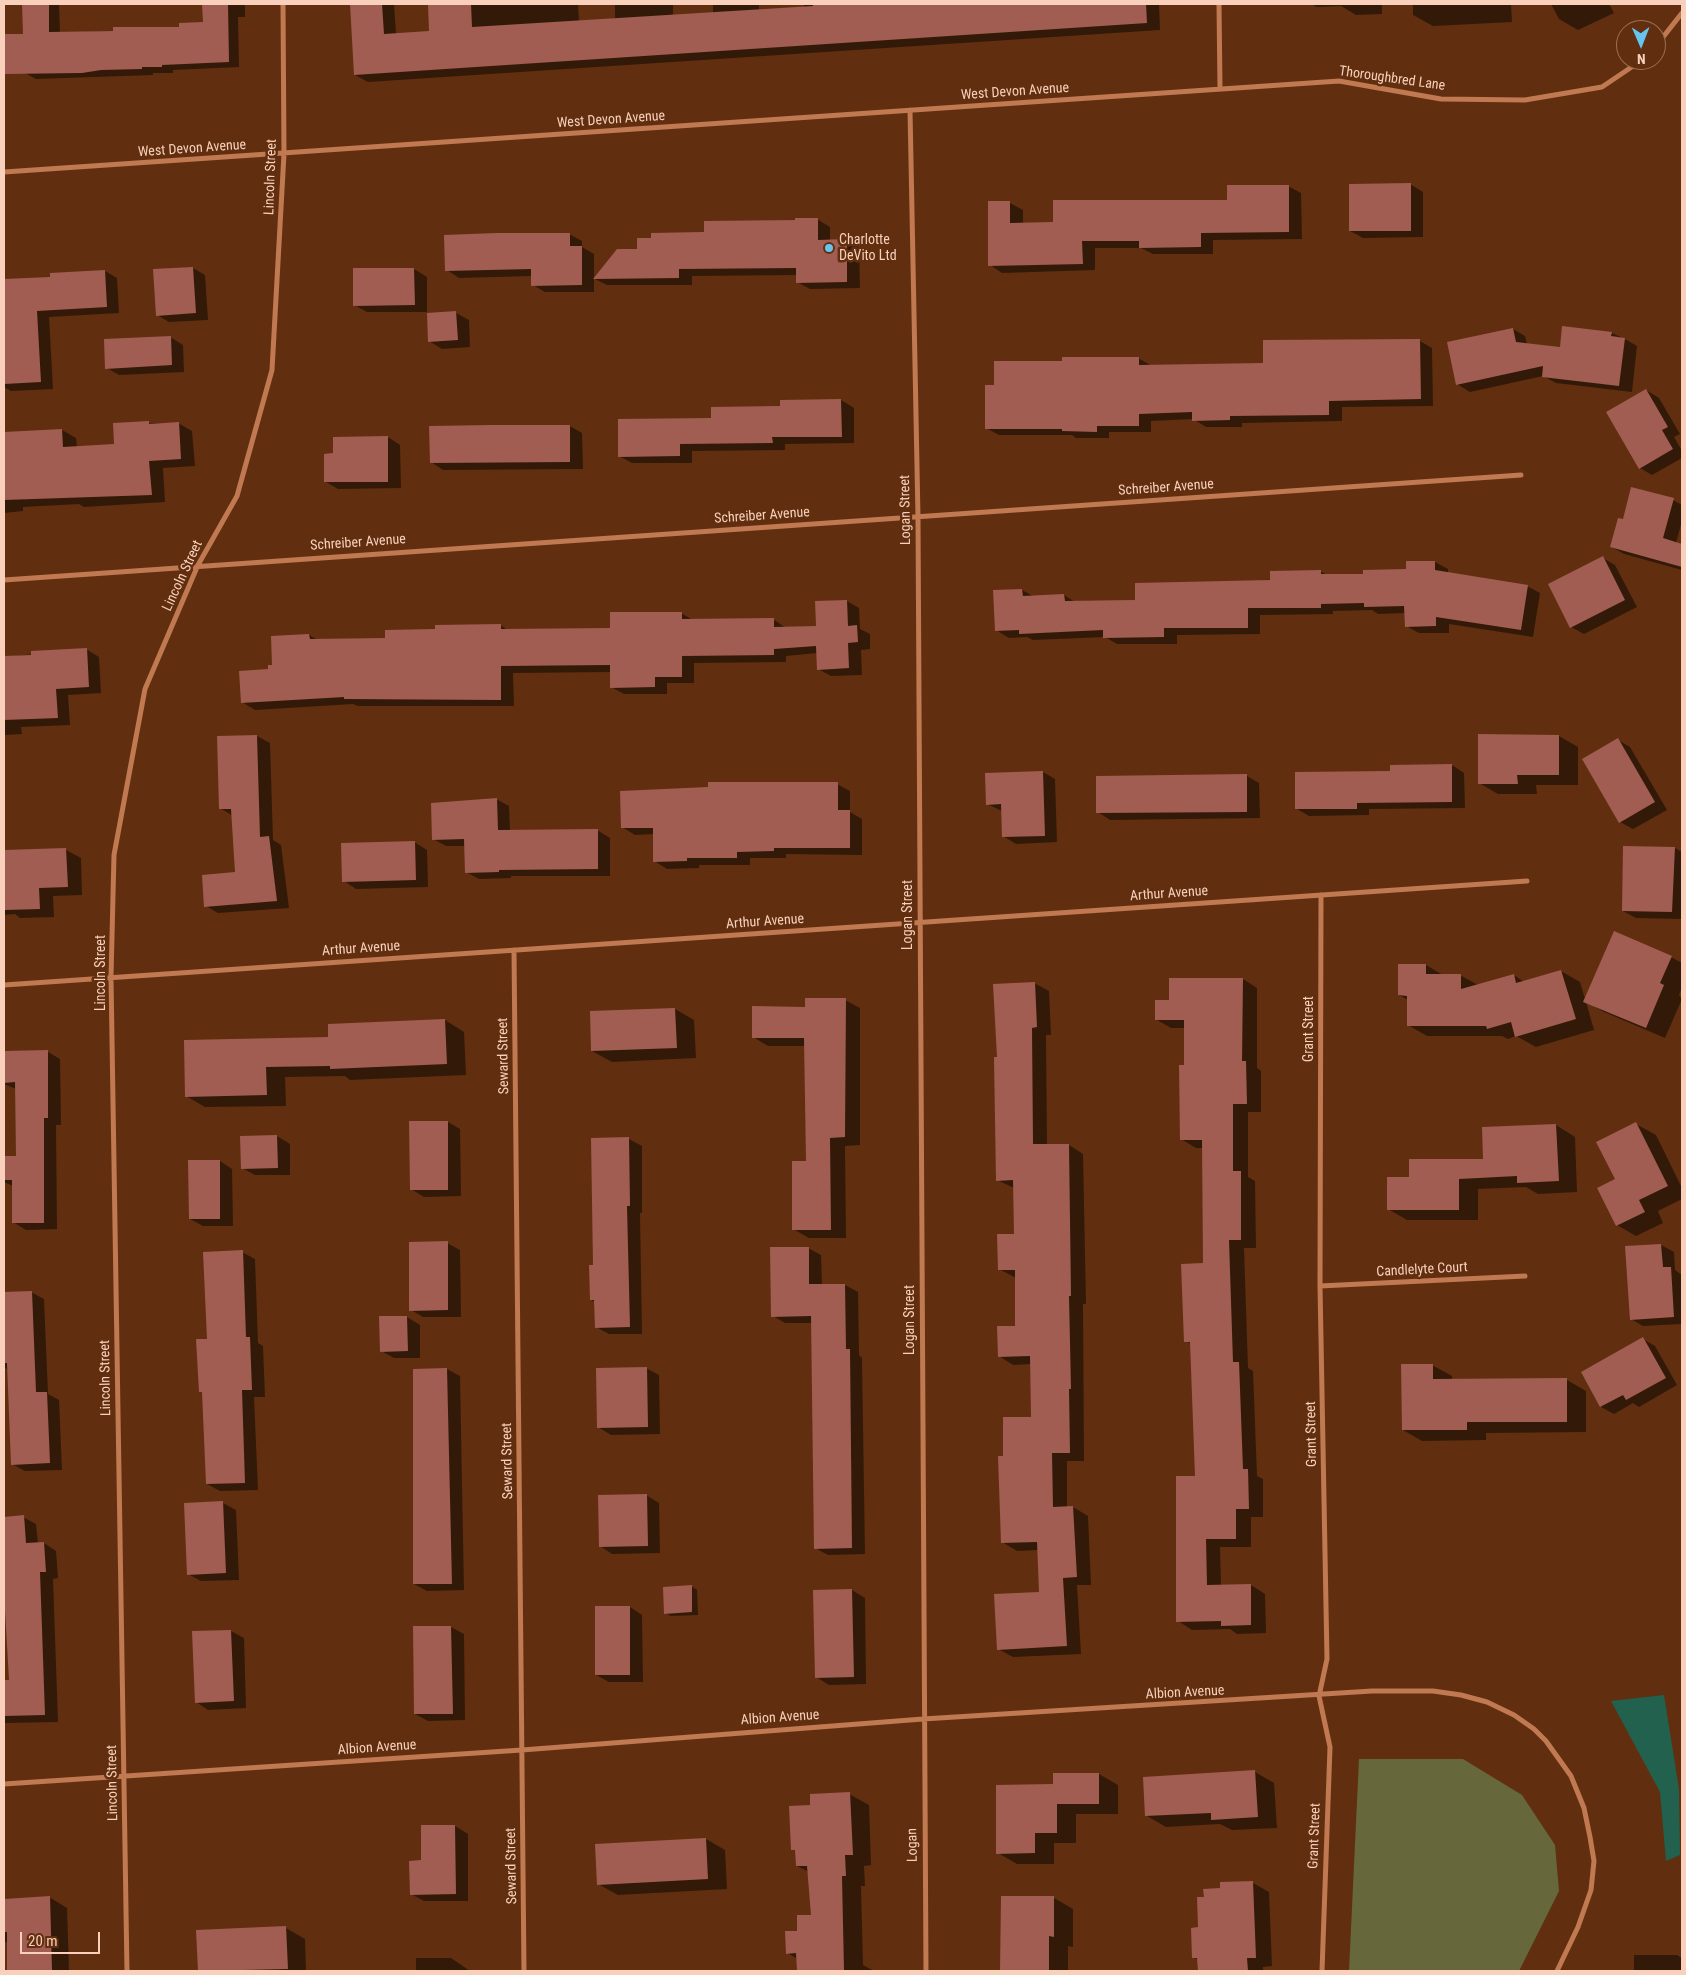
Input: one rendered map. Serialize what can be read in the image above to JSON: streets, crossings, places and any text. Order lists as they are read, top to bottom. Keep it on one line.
{"streets":{"street":["Thoroughbred Lane","West Devon Avenue","Lincoln Street","Schreiber Avenue","Logan Street","Arthur Avenue","Grant Street","Seward Street","Candlelyte Court","Albion Avenue","Logan"]},"crossings":[["Thoroughbred Lane","West Devon Avenue"],["West Devon Avenue","Lincoln Street"],["West Devon Avenue","Logan Street"],["Lincoln Street","Schreiber Avenue"],["Lincoln Street","Arthur Avenue"],["Lincoln Street","Albion Avenue"],["Schreiber Avenue","Logan Street"],["Logan Street","Arthur Avenue"],["Logan Street","Albion Avenue"],["Logan Street","Logan"],["Arthur Avenue","Grant Street"],["Arthur Avenue","Seward Street"],["Grant Street","Candlelyte Court"],["Grant Street","Albion Avenue"],["Seward Street","Albion Avenue"],["Albion Avenue","Logan"]],"places":["Charlotte DeVito Ltd"],"scale_bar":"20 m","north":"bottom"}
